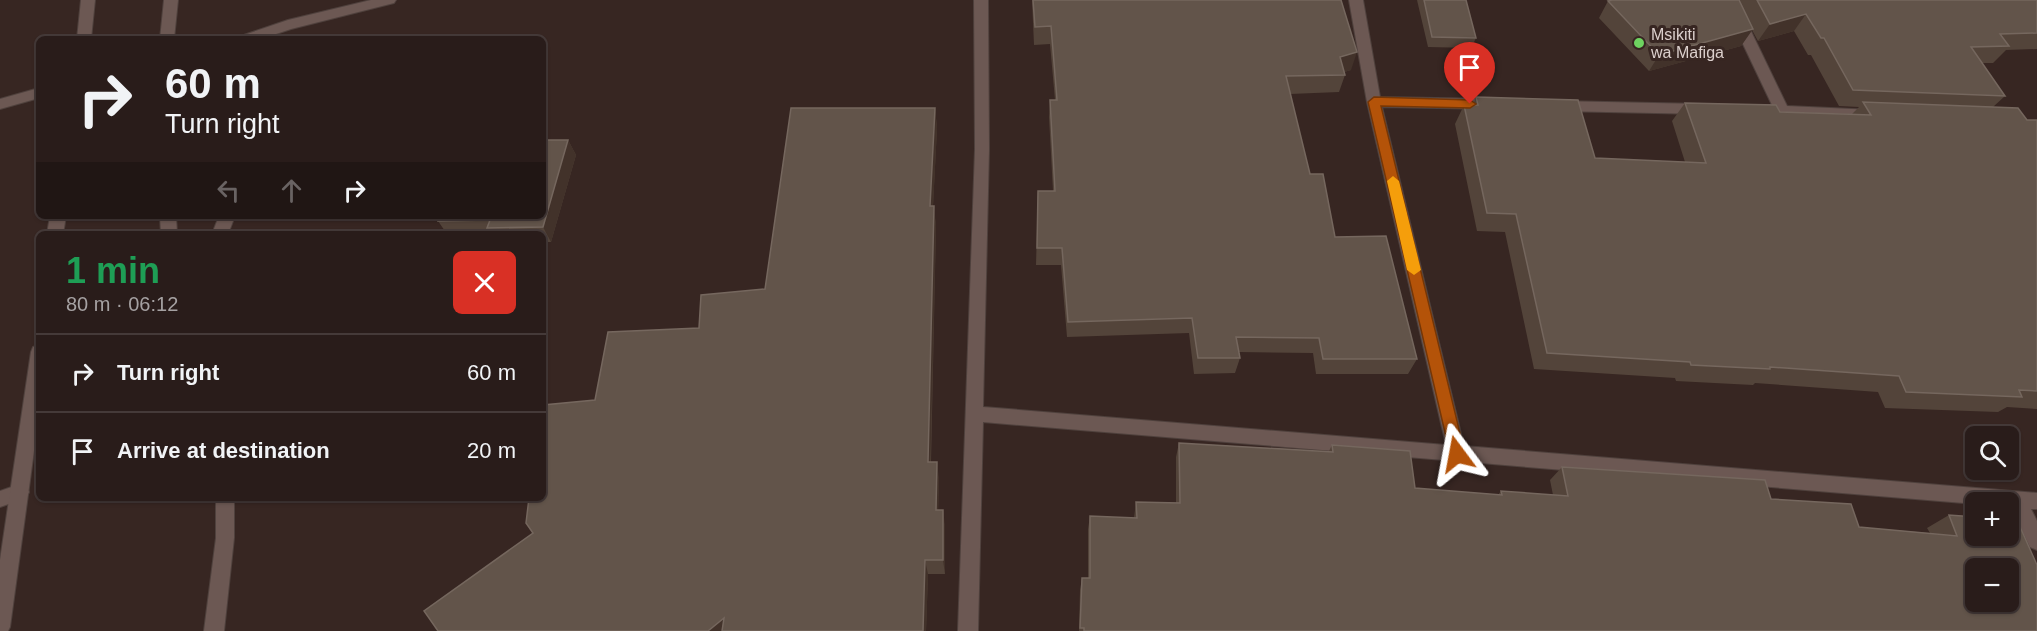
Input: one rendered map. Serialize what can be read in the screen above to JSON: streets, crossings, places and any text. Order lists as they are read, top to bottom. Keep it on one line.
{"places":["Msikiti wa Mafiga"],"page":{"turn":["60 m","Turn right"],"heading":["1 min","80 m · 06:12"],"list":[{"name":"Turn right","value":"60 m"},{"name":"Arrive at destination","value":"20 m"}],"map_buttons":["+","−"]}}
